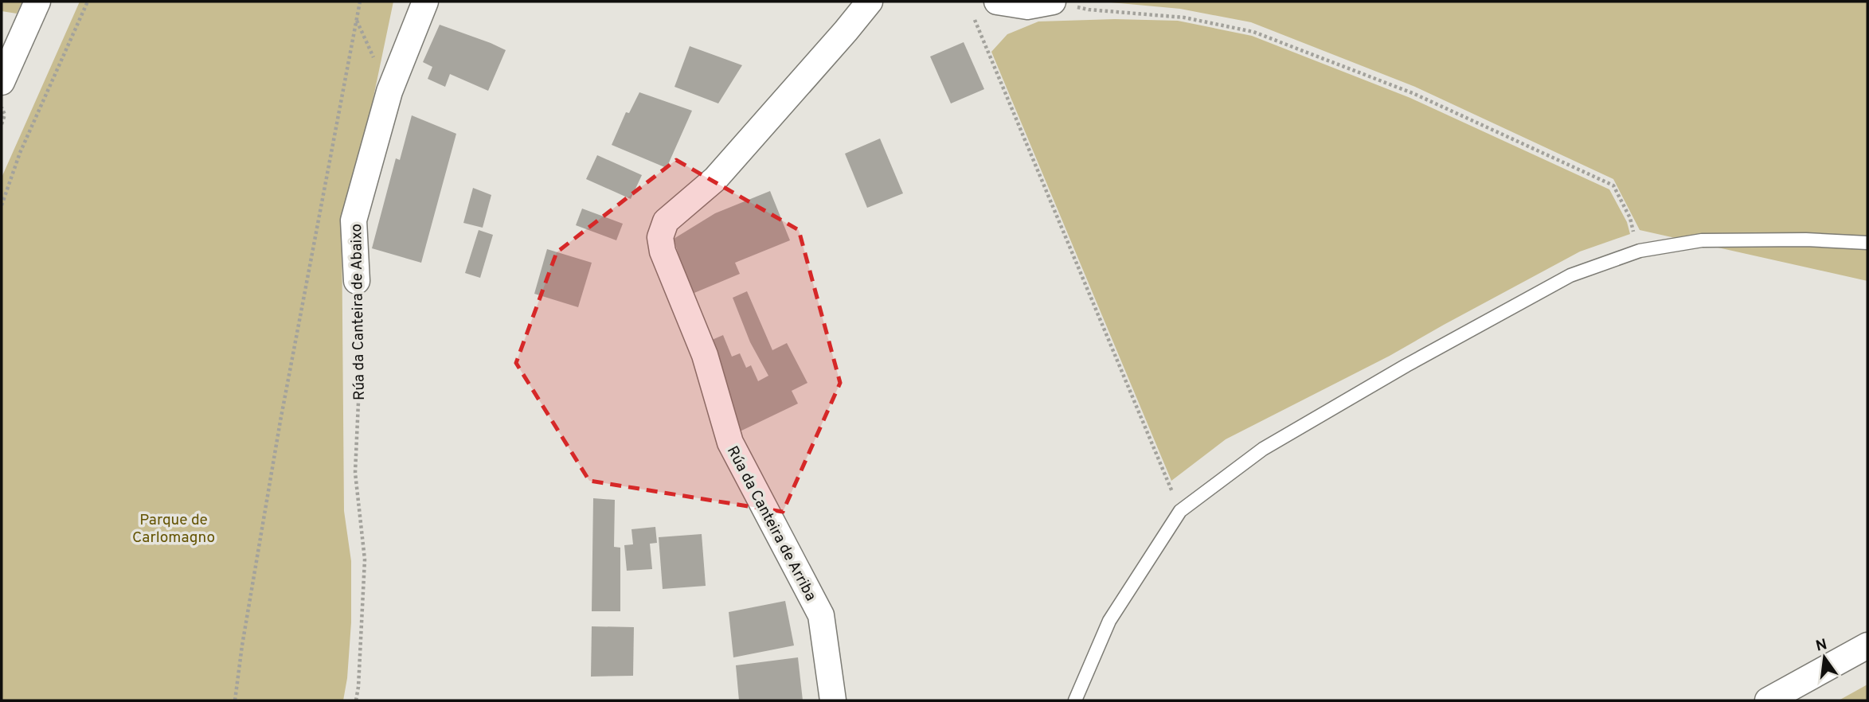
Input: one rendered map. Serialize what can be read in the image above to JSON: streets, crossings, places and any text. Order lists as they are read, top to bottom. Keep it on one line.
{"streets":{"street":["Rúa da Canteira de Abaixo","Rúa da Canteira de Arriba"]},"parks":["Parque de Carlomagno"],"north":"top"}
